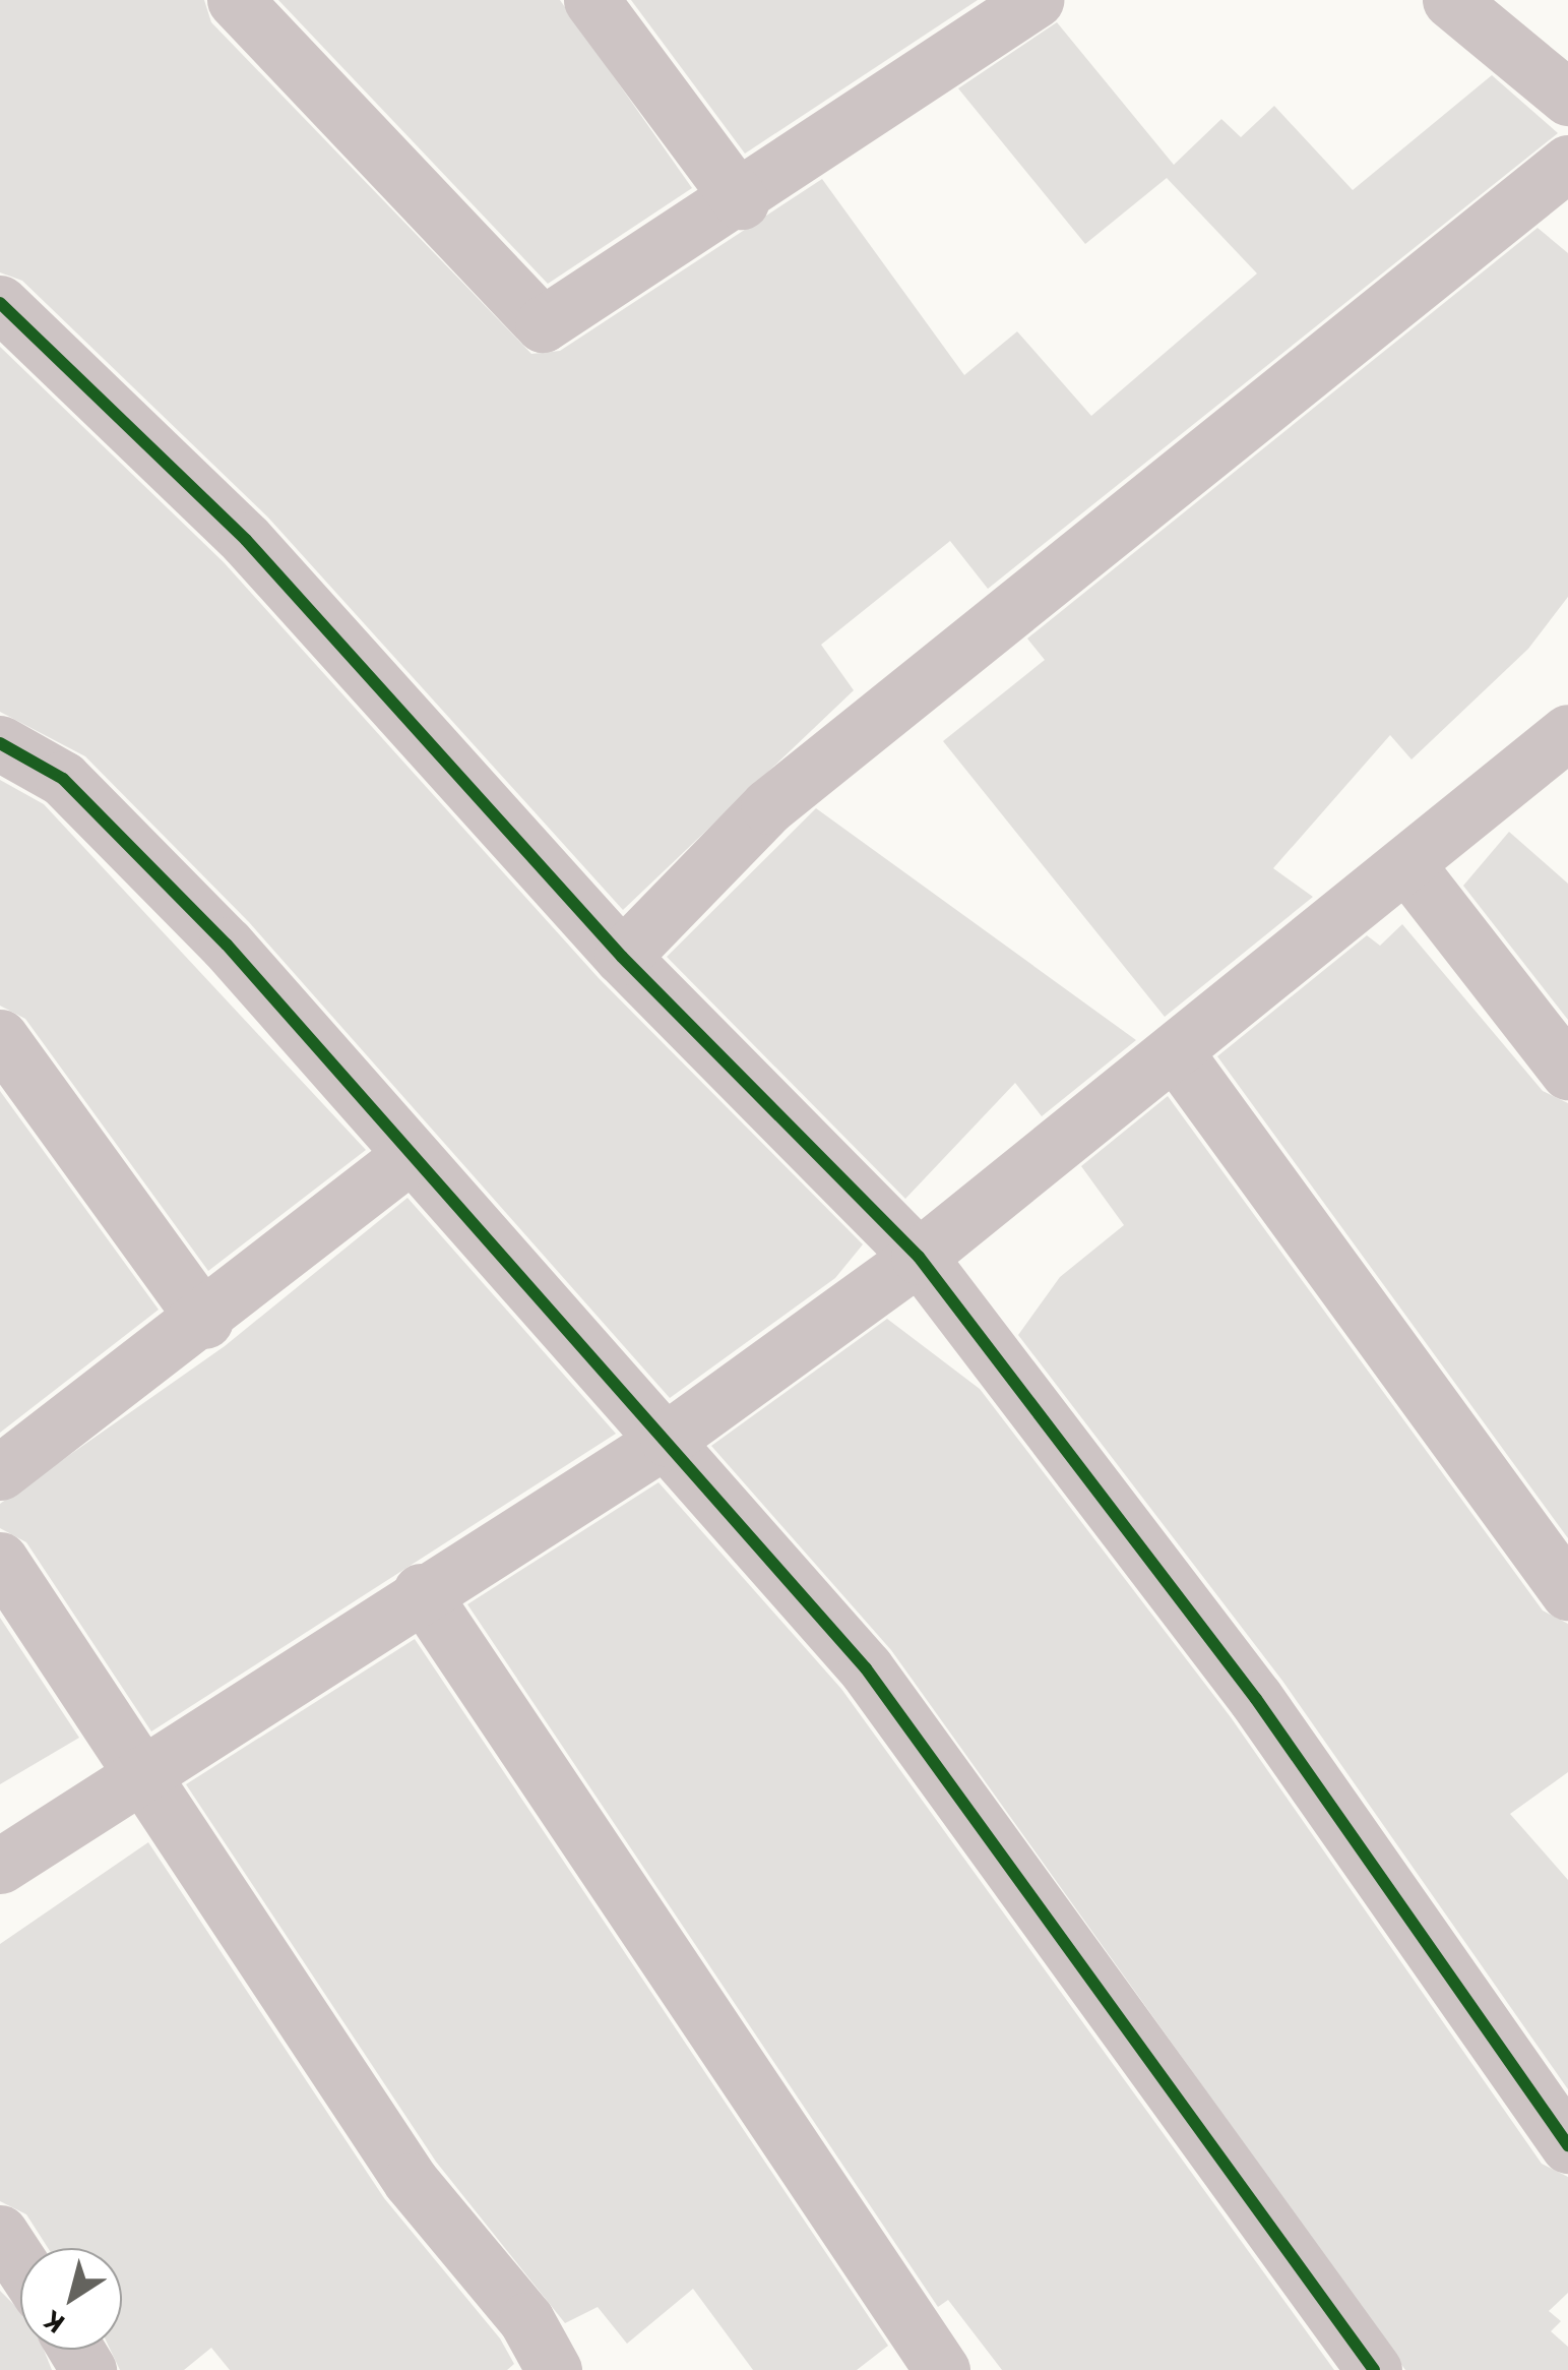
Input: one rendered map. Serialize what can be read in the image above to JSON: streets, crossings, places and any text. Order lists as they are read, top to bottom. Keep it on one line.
{"north":"bottom left"}
